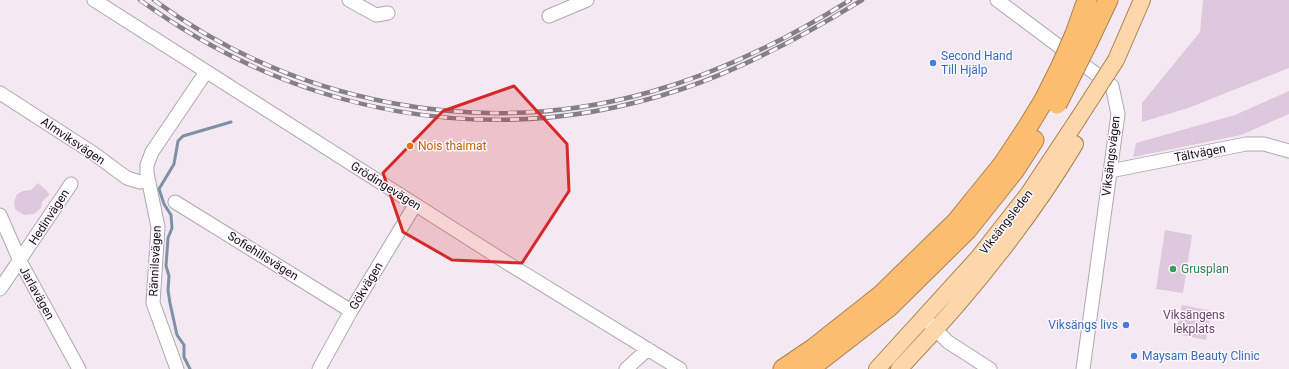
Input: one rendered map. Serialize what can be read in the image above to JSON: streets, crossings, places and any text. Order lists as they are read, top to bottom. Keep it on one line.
{"streets":{"main road":["Viksängsleden"],"street":["Almviksvägen","Tältvägen","Viksängsvägen","Grödingevägen","Hedinvägen","Sofiehillsvägen","Rännilsvägen","Gökvägen","Jarlavägen"]},"crossings":[["Almviksvägen","Rännilsvägen"],["Tältvägen","Viksängsvägen"],["Grödingevägen","Rännilsvägen"],["Grödingevägen","Gökvägen"],["Hedinvägen","Jarlavägen"],["Sofiehillsvägen","Gökvägen"]],"parks":["Viksängens lekplats"],"places":["Second Hand Till Hjälp","Nois thaimat","Grusplan","Viksängs livs","Maysam Beauty Clinic"]}
